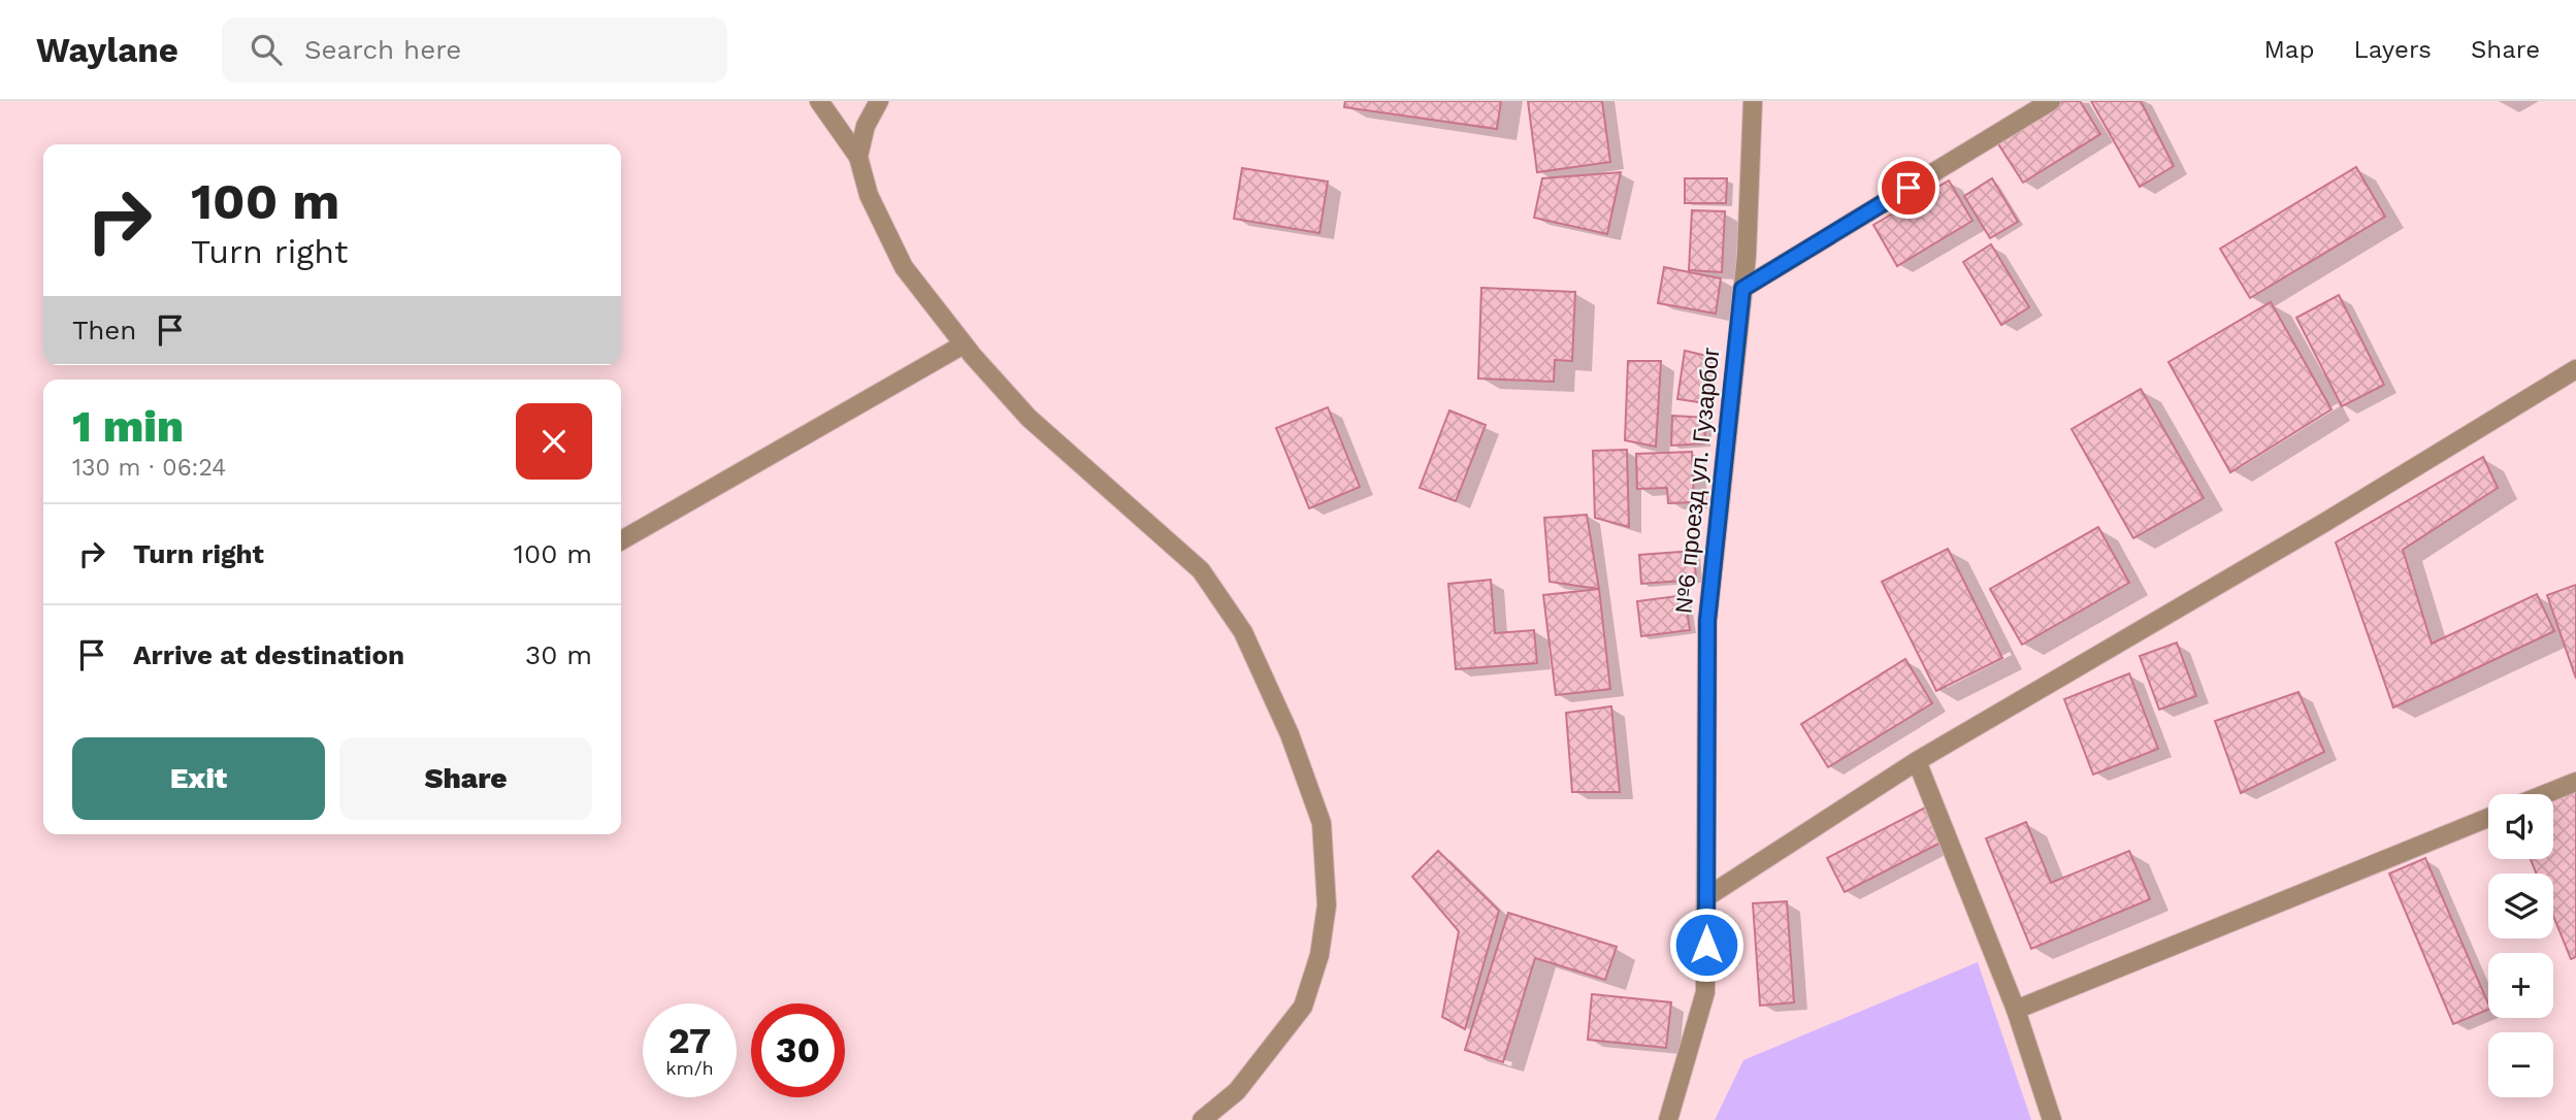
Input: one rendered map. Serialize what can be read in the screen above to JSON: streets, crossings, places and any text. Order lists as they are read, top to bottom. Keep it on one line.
{"streets":{"street":["№6 проезд ул. Гузарбог"]},"page":{"header":"Waylane","search":"Search here","nav":["Map","Layers","Share"],"turn":["100 m","Turn right"],"then":"Then","heading":["1 min","130 m · 06:24"],"list":[{"name":"Turn right","value":"100 m"},{"name":"Arrive at destination","value":"30 m"}],"buttons":["Exit","Share"],"map_buttons":["+","−"],"speed":"27 km/h","limit":"30"}}
